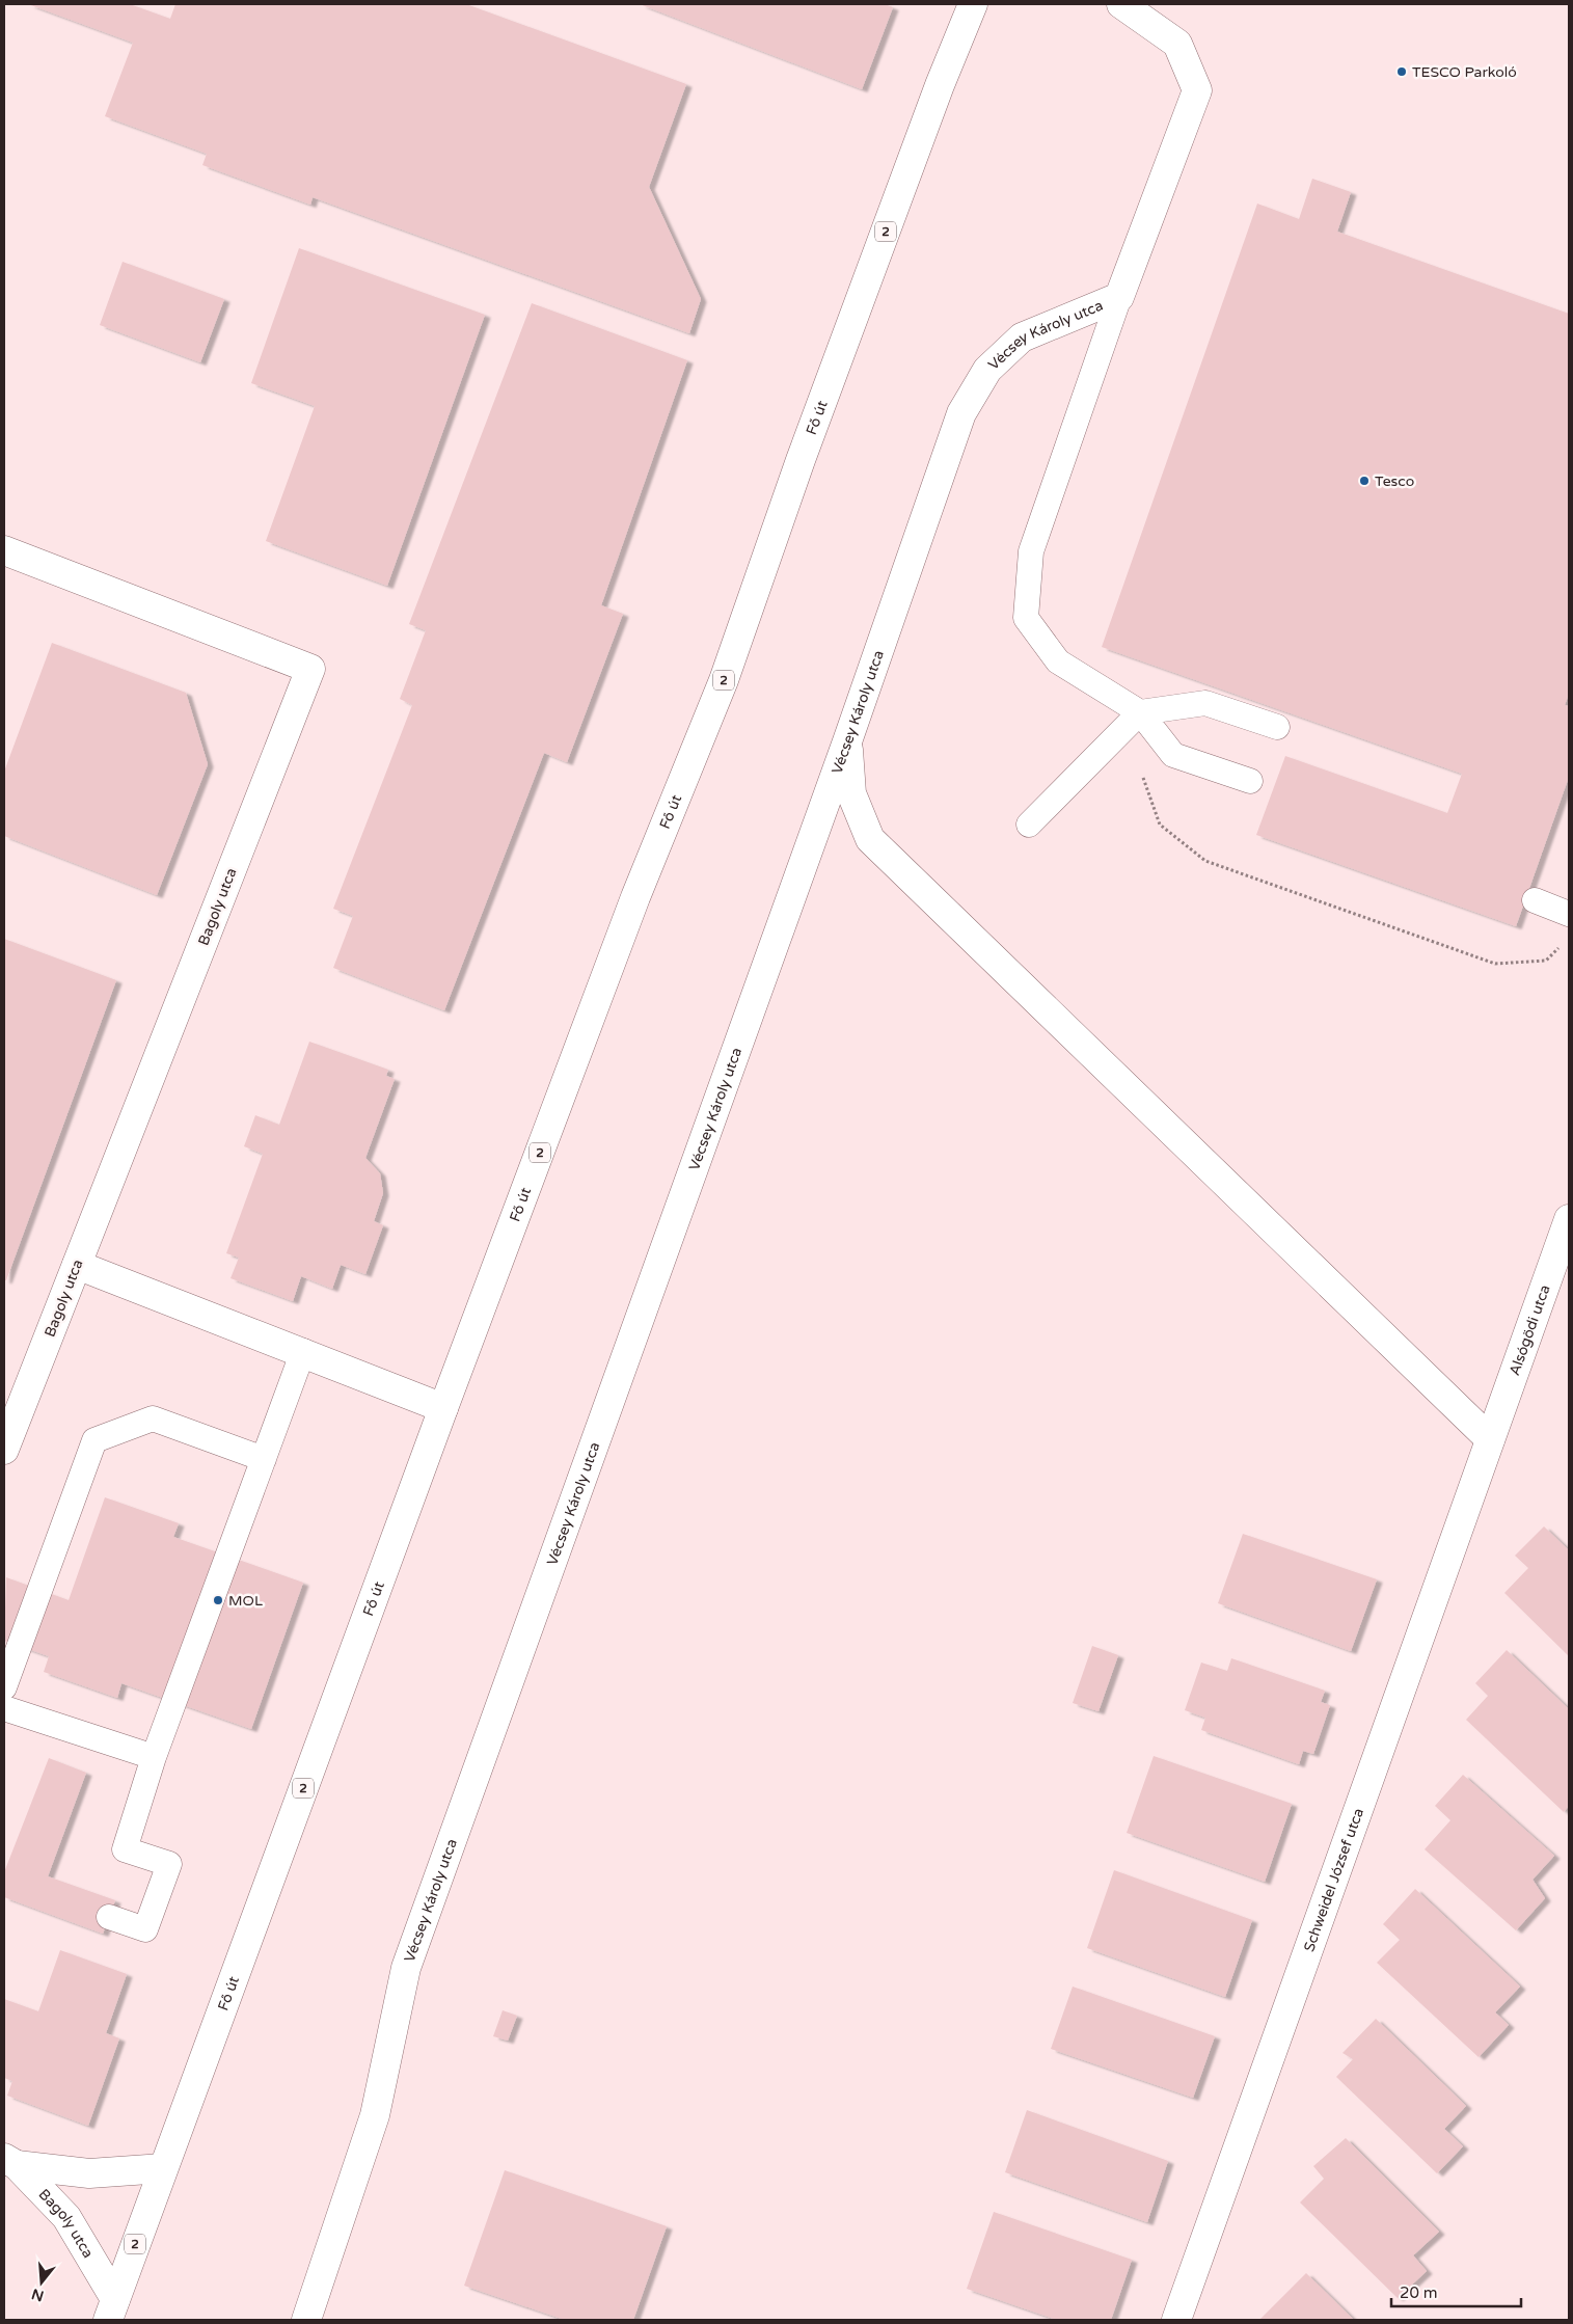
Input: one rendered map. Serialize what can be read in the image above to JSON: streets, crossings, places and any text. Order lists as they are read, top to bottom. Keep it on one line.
{"streets":{"street":["2","Vécsey Károly utca","Fő út","Bagoly utca","Alsógödi utca","Schweidel József utca"]},"crossings":[["Fő út","Bagoly utca"],["Alsógödi utca","Schweidel József utca"]],"places":["TESCO Parkoló","Tesco","MOL"],"scale_bar":"20 m","north":"bottom"}
